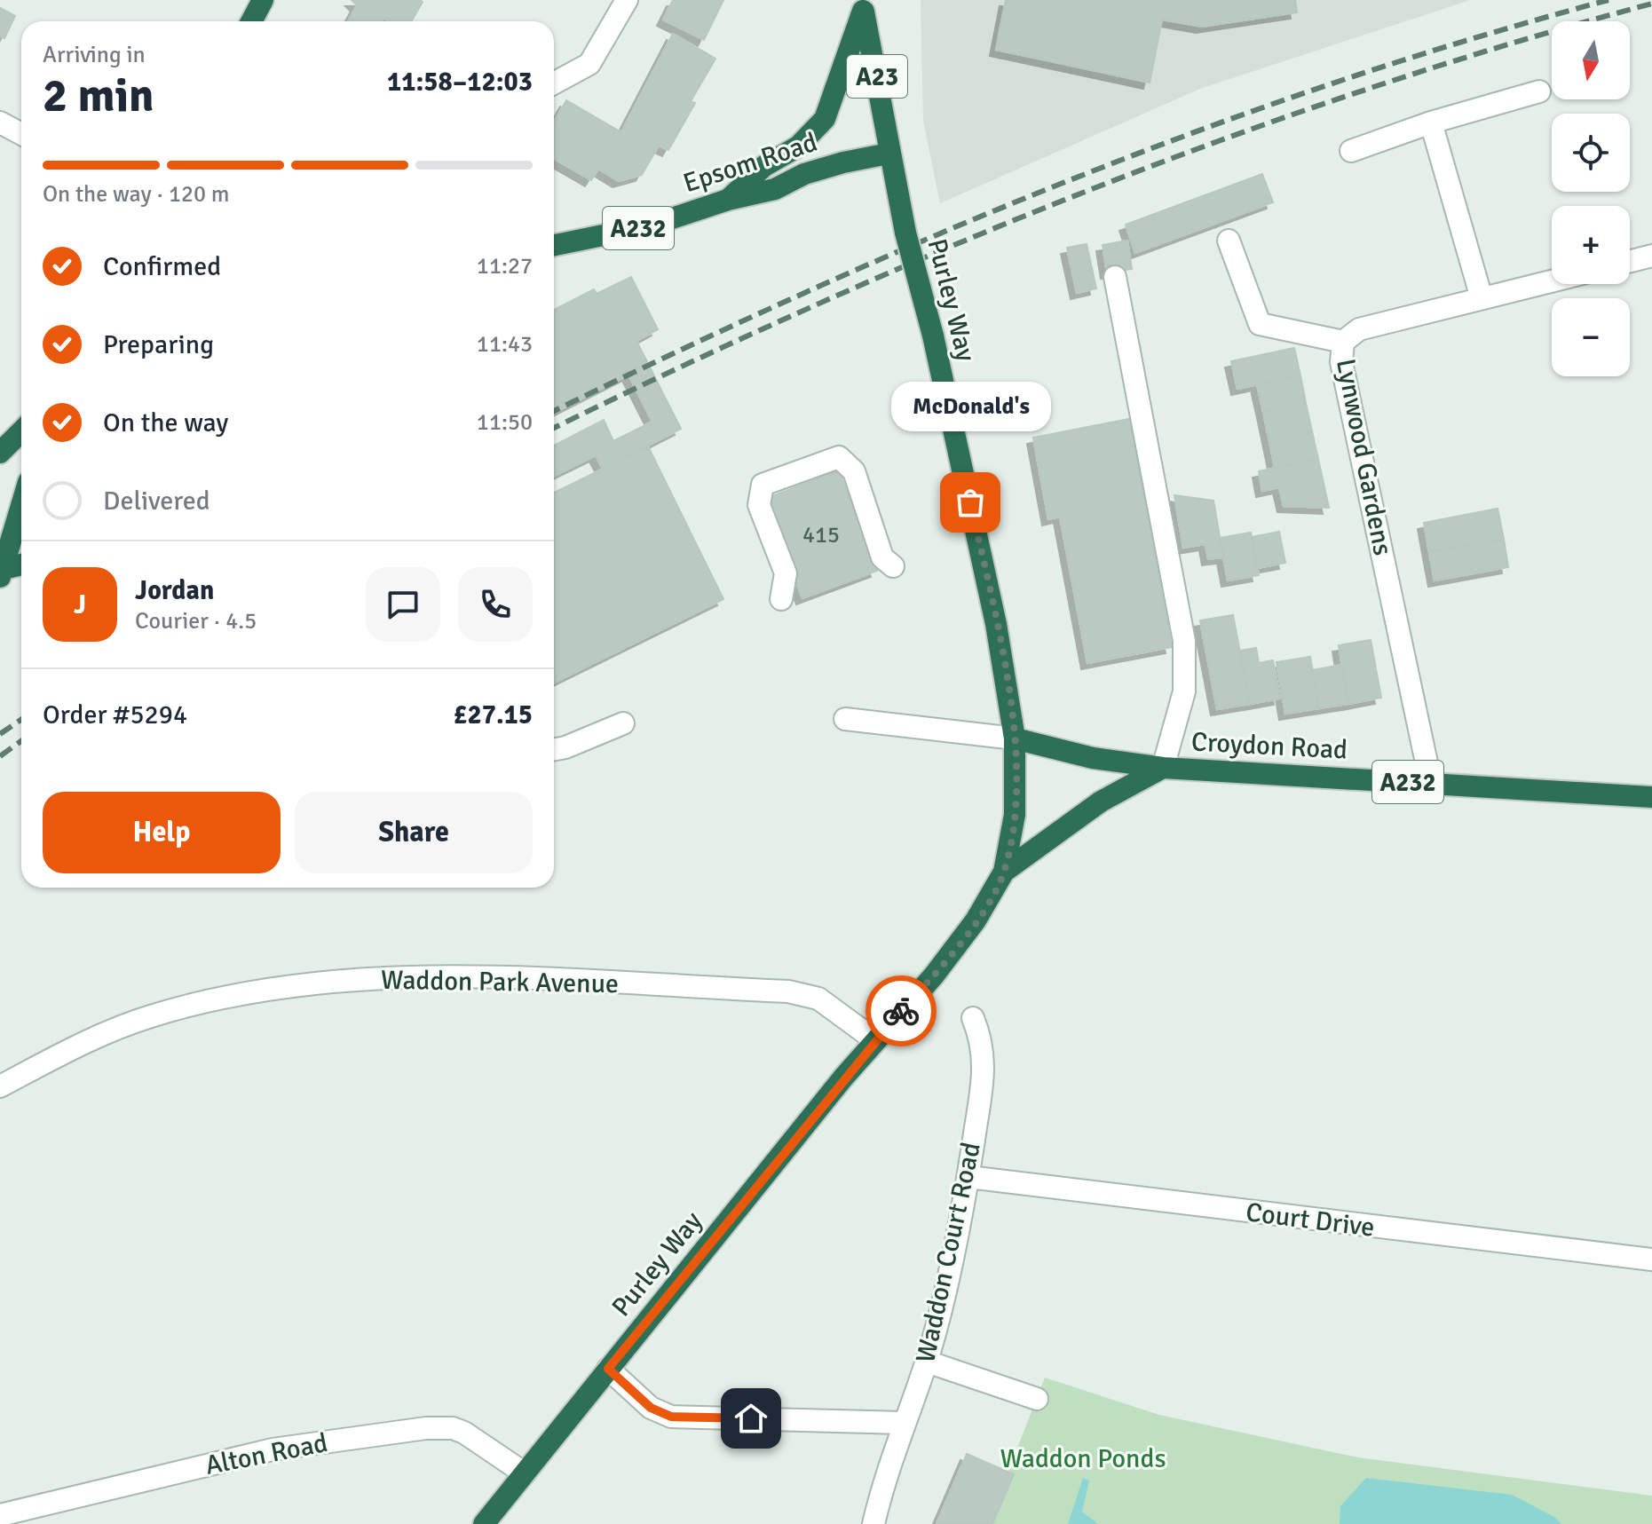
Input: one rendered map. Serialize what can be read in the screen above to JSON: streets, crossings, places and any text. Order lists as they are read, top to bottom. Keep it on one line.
{"streets":{"highway":["A23","Epsom Road","A232","Purley Way","Croydon Road"],"street":["Lynwood Gardens","Waddon Park Avenue","Court Drive","Waddon Court Road","Alton Road"]},"crossings":[["A23","Purley Way"],["A23","Croydon Road"],["A23","Waddon Park Avenue"],["Epsom Road","Purley Way"],["Purley Way","Croydon Road"],["Purley Way","Waddon Park Avenue"],["Purley Way","Alton Road"],["Lynwood Gardens","Croydon Road"],["Court Drive","Waddon Court Road"]],"parks":["Waddon Ponds"],"places":["McDonald's"],"house_numbers":["415"],"north":"bottom","page":{"map_buttons":["+","−"],"heading":["2 min","Arriving in","11:58–12:03"],"panel":["Jordan","Courier · 4.5","Order #5294","£27.15"],"bar":"On the way · 120 m","list":[["Confirmed","11:27"],["Preparing","11:43"],["On the way","11:50"],"Delivered"],"bubble":"McDonald's","round":"J","buttons":["Help","Share"]}}
